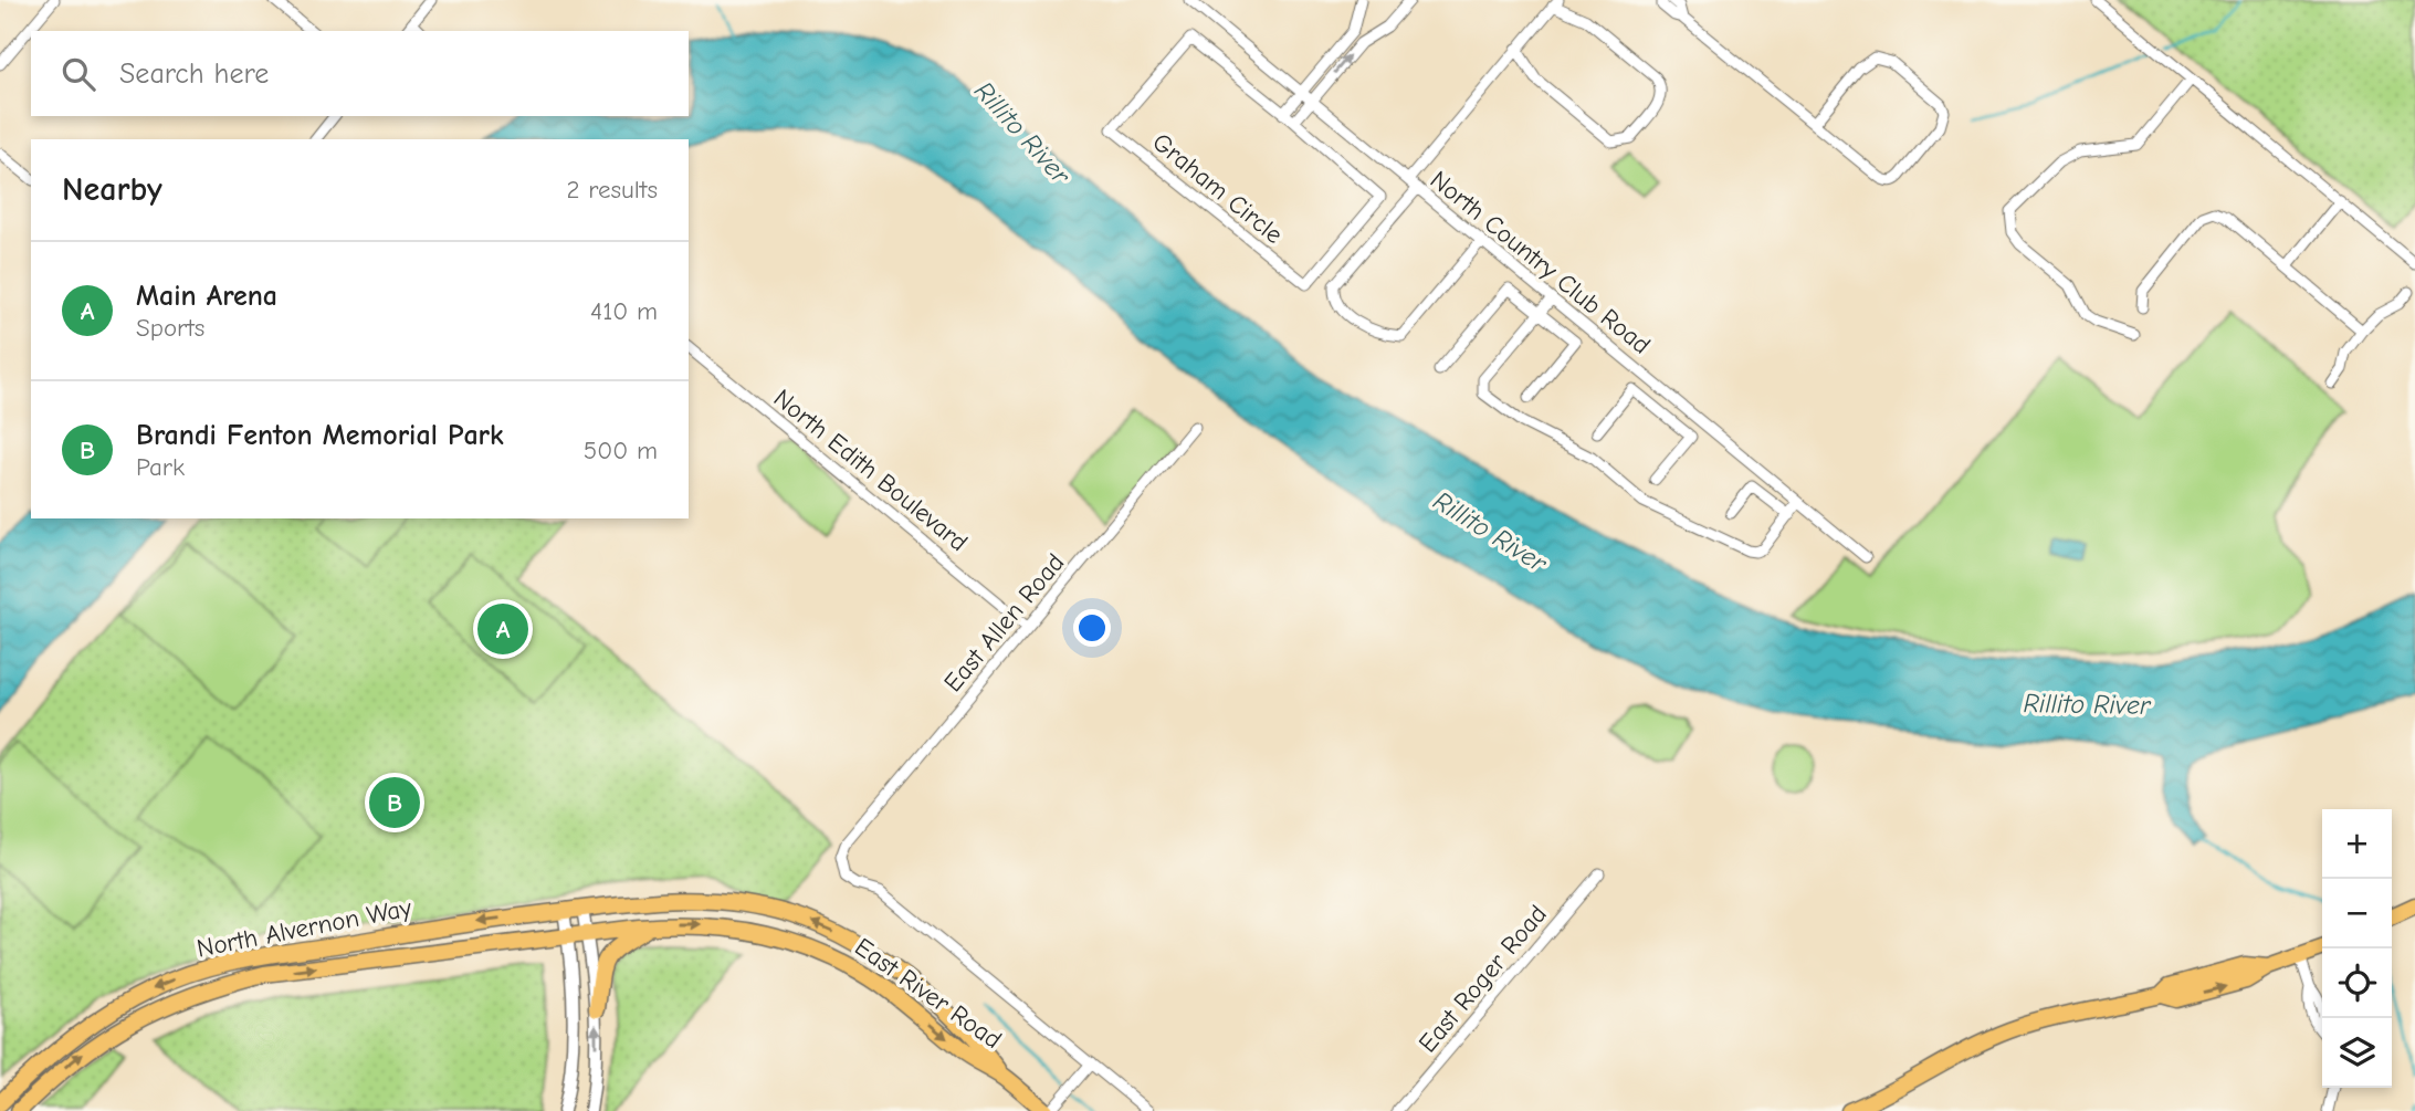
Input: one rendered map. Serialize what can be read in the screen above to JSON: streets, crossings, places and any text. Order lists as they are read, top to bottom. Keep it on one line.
{"streets":{"main road":["North Alvernon Way","East River Road"],"street":["Graham Circle","North Country Club Road","North Edith Boulevard","East Allen Road","East Roger Road"]},"crossings":[["North Edith Boulevard","East Allen Road"],["East Allen Road","East River Road"],["North Alvernon Way","East River Road"]],"water":["Rillito River"],"page":{"search":"Search here","heading":["Nearby","2 results"],"list":[{"mark":"A","name":"Main Arena","note":"Sports","value":"410 m"},{"mark":"B","name":"Brandi Fenton Memorial Park","note":"Park","value":"500 m"}],"pins":["A","B"],"map_buttons":["+","−"]}}
